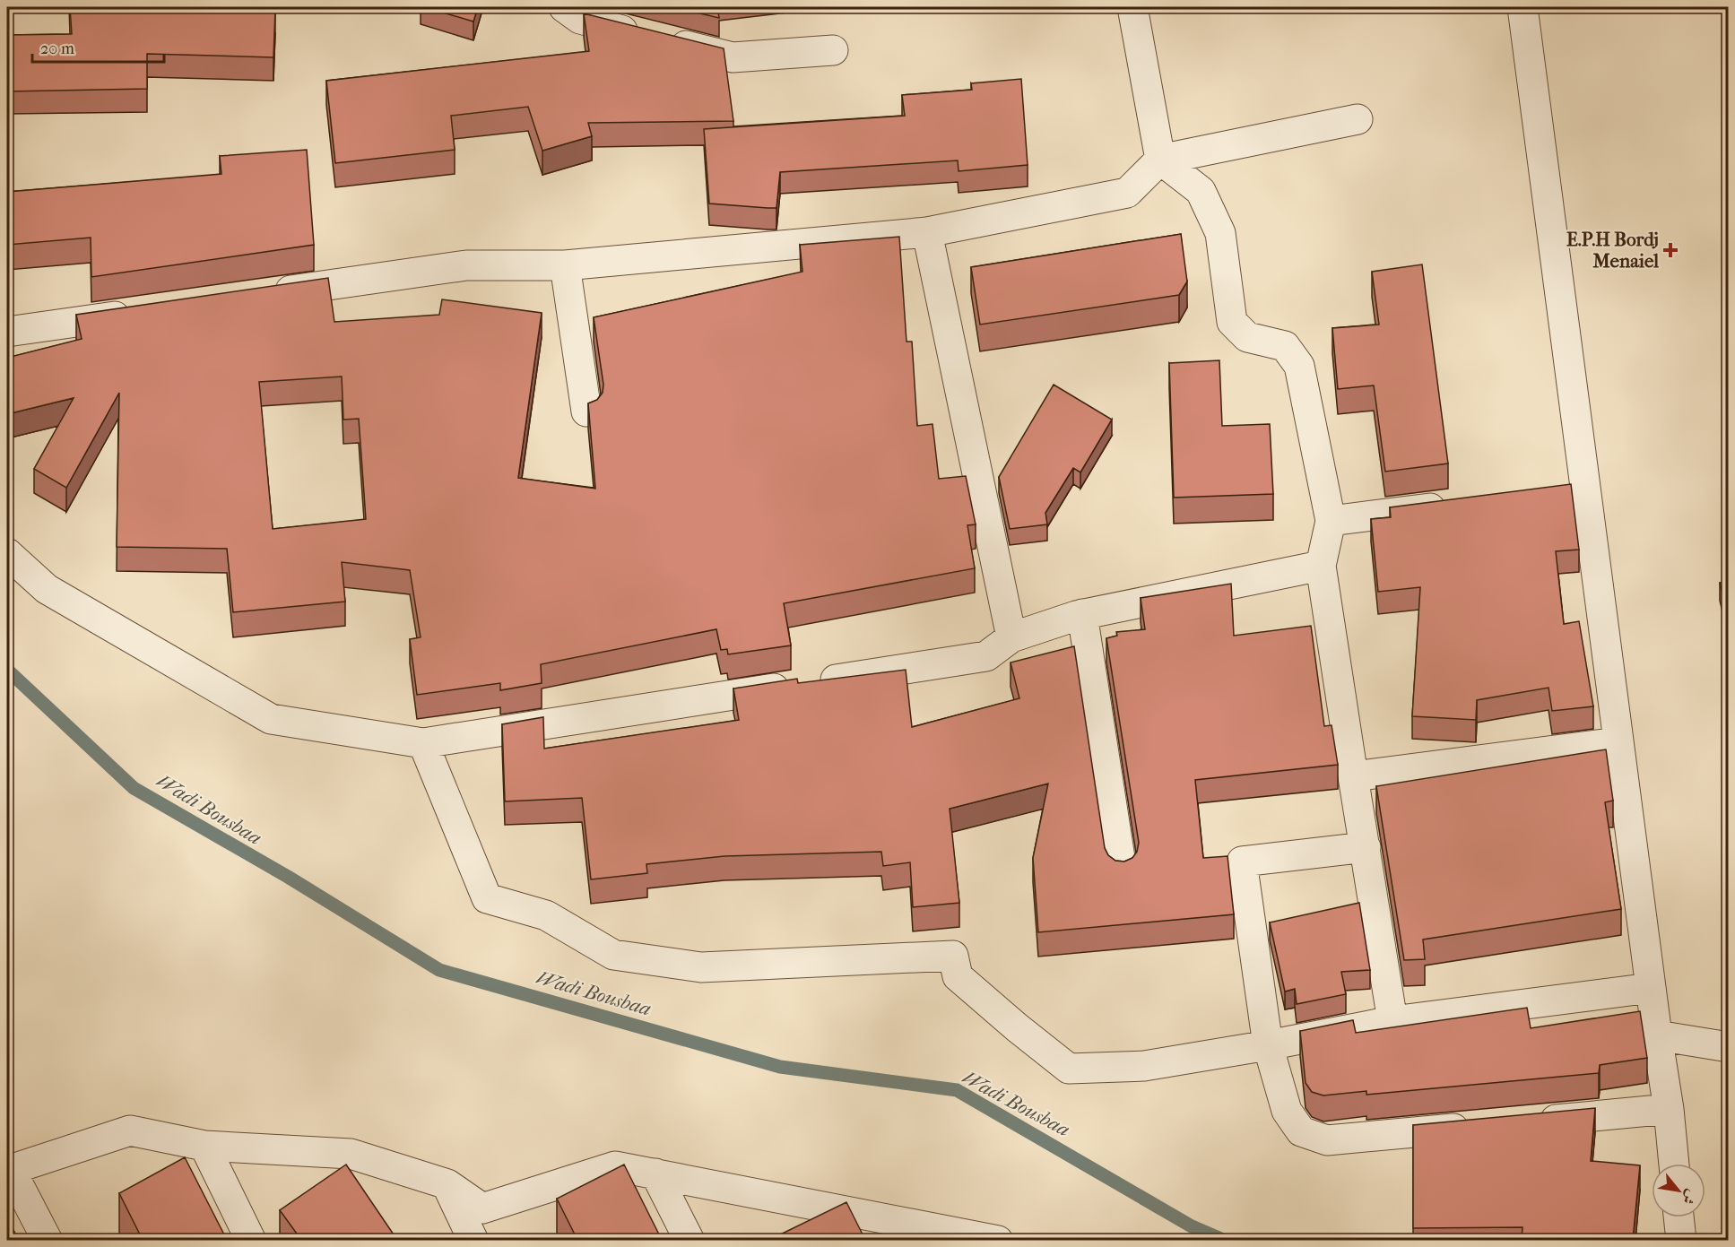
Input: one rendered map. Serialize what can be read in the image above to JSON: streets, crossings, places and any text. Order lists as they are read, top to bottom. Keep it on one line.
{"water":["Wadi Bousbaa"],"places":{"health":["E.P.H Bordj Menaiel"]},"scale_bar":"20 m","north":"bottom right"}
